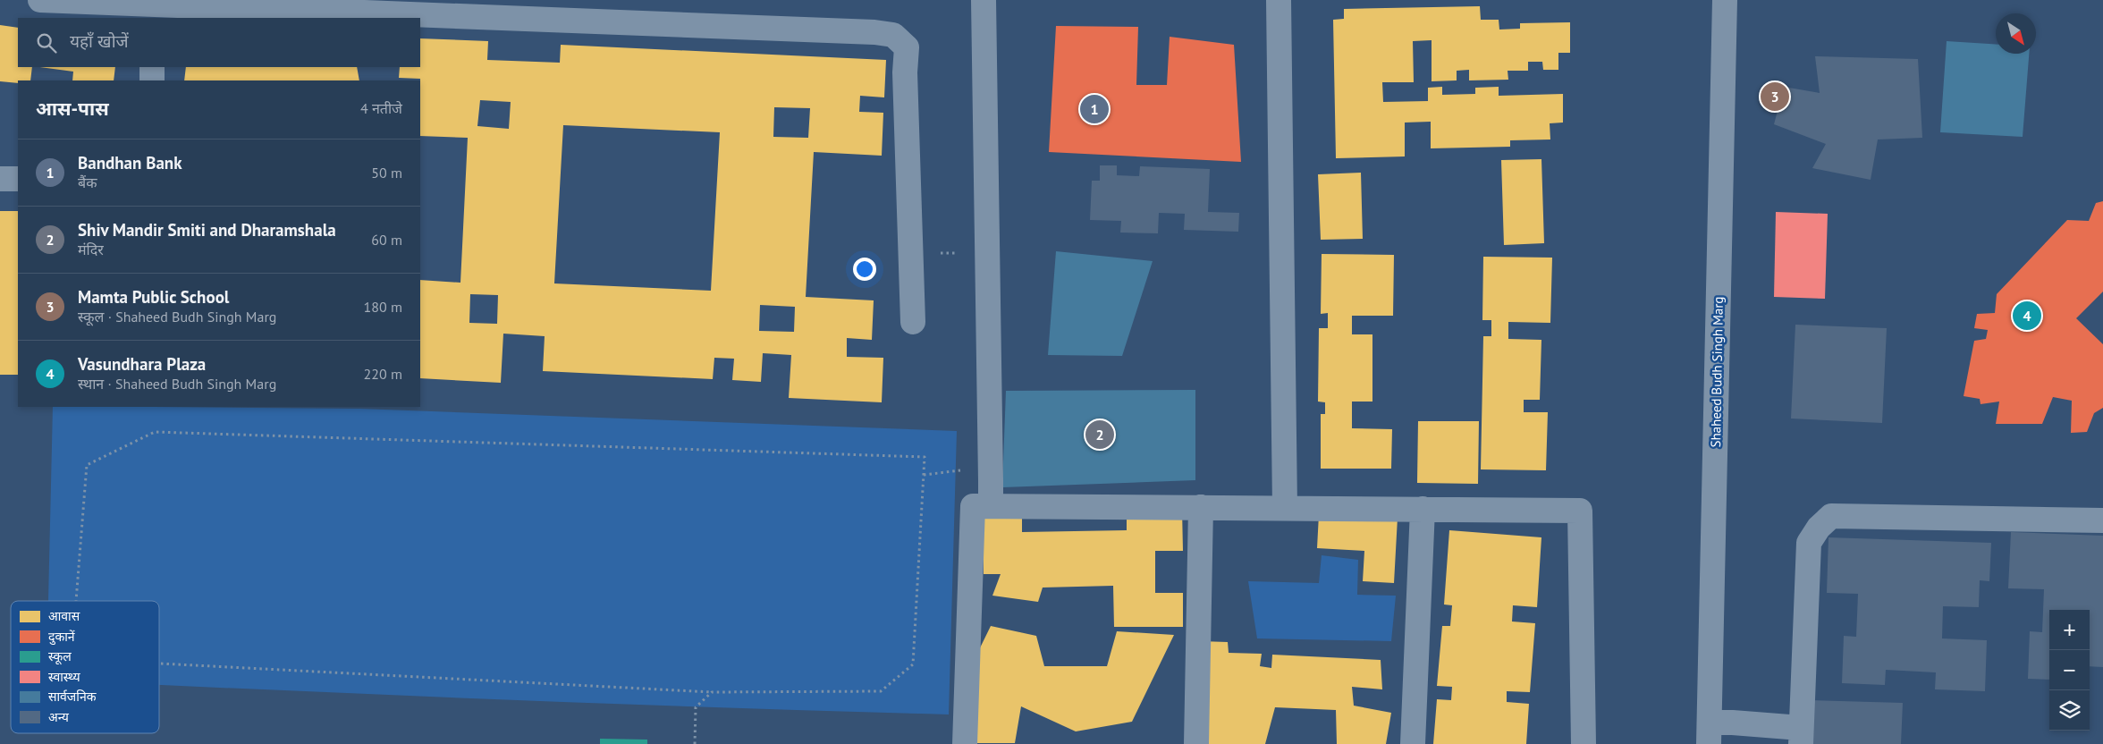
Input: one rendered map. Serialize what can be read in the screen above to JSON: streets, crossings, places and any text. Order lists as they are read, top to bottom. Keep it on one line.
{"streets":{"street":["Shaheed Budh Singh Marg"]},"legend":["आवास","दुकानें","स्कूल","स्वास्थ्य","सार्वजनिक","अन्य"],"north":"bottom right","page":{"search":"यहाँ खोजें","pins":["3","1","4","2"],"heading":["आस-पास","4 नतीजे"],"list":[{"mark":"1","name":"Bandhan Bank","note":"बैंक","value":"50 m"},{"mark":"2","name":"Shiv Mandir Smiti and Dharamshala","note":"मंदिर","value":"60 m"},{"mark":"3","name":"Mamta Public School","note":"स्कूल · Shaheed Budh Singh Marg","value":"180 m"},{"mark":"4","name":"Vasundhara Plaza","note":"स्थान · Shaheed Budh Singh Marg","value":"220 m"}],"map_buttons":["+","−"]}}
